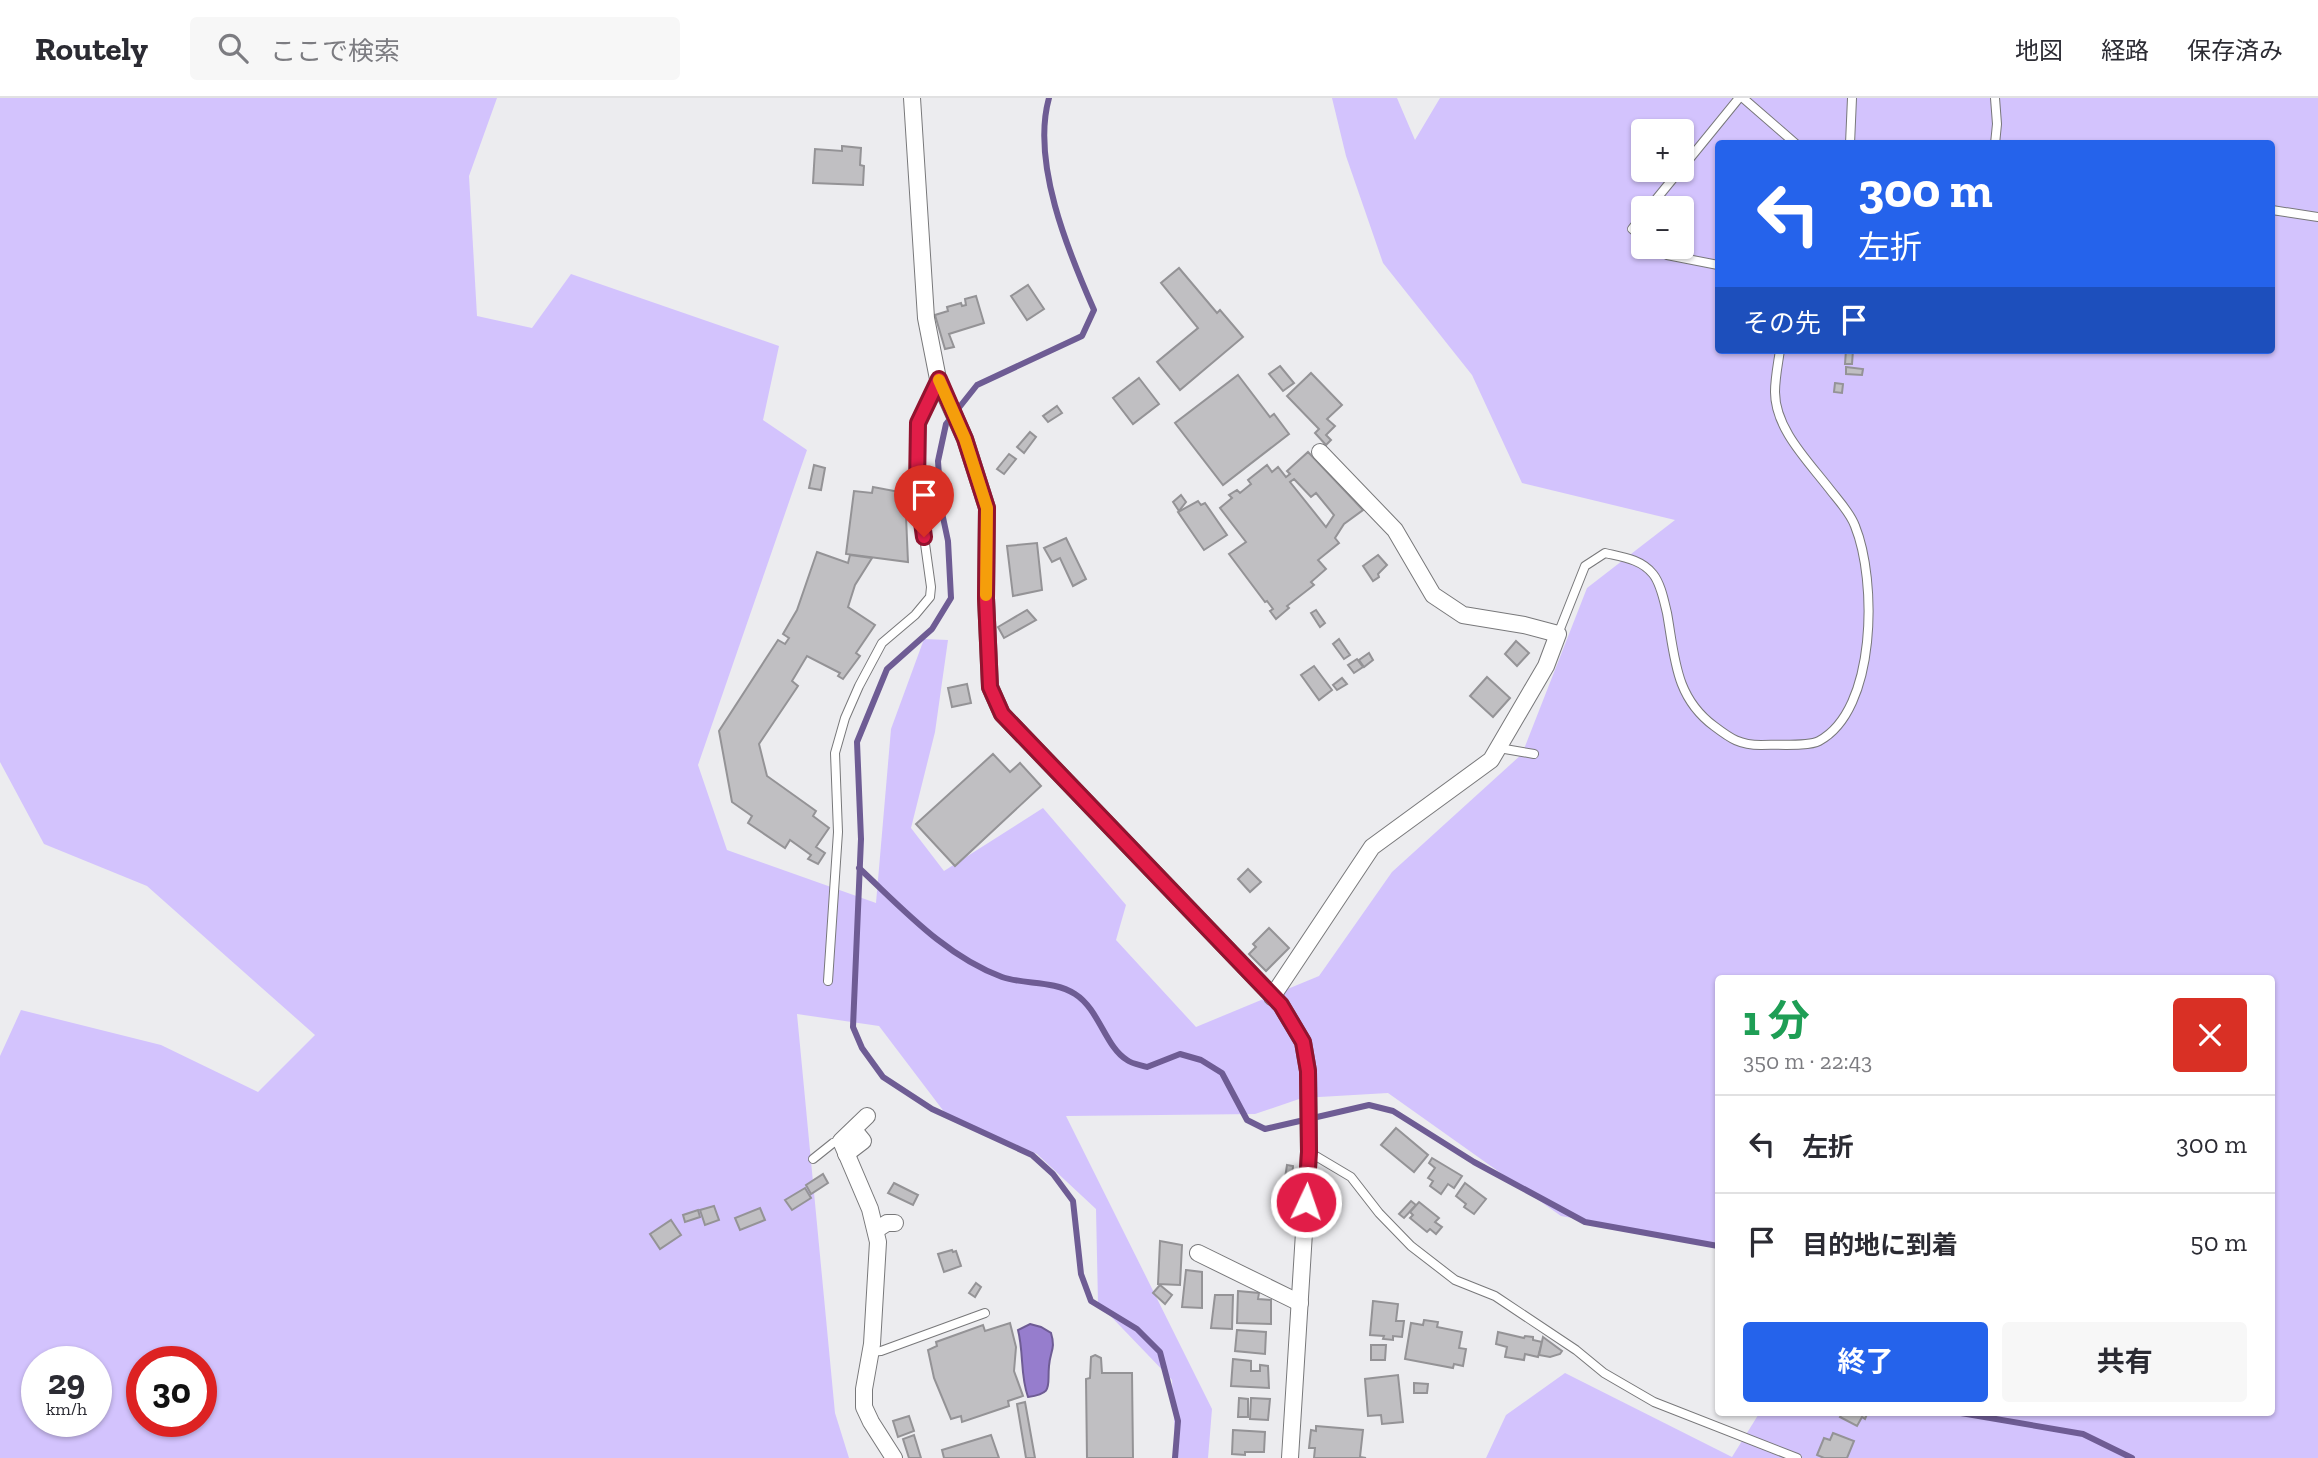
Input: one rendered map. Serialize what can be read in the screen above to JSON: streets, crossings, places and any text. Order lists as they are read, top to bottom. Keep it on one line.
{"page":{"header":"Routely","search":"ここで検索","nav":["地図","経路","保存済み"],"map_buttons":["+","−"],"turn":["300 m","左折"],"then":"その先","heading":["1 分","350 m · 22:43"],"list":[{"name":"左折","value":"300 m"},{"name":"目的地に到着","value":"50 m"}],"buttons":["終了","共有"],"speed":"29 km/h","limit":"30"}}
